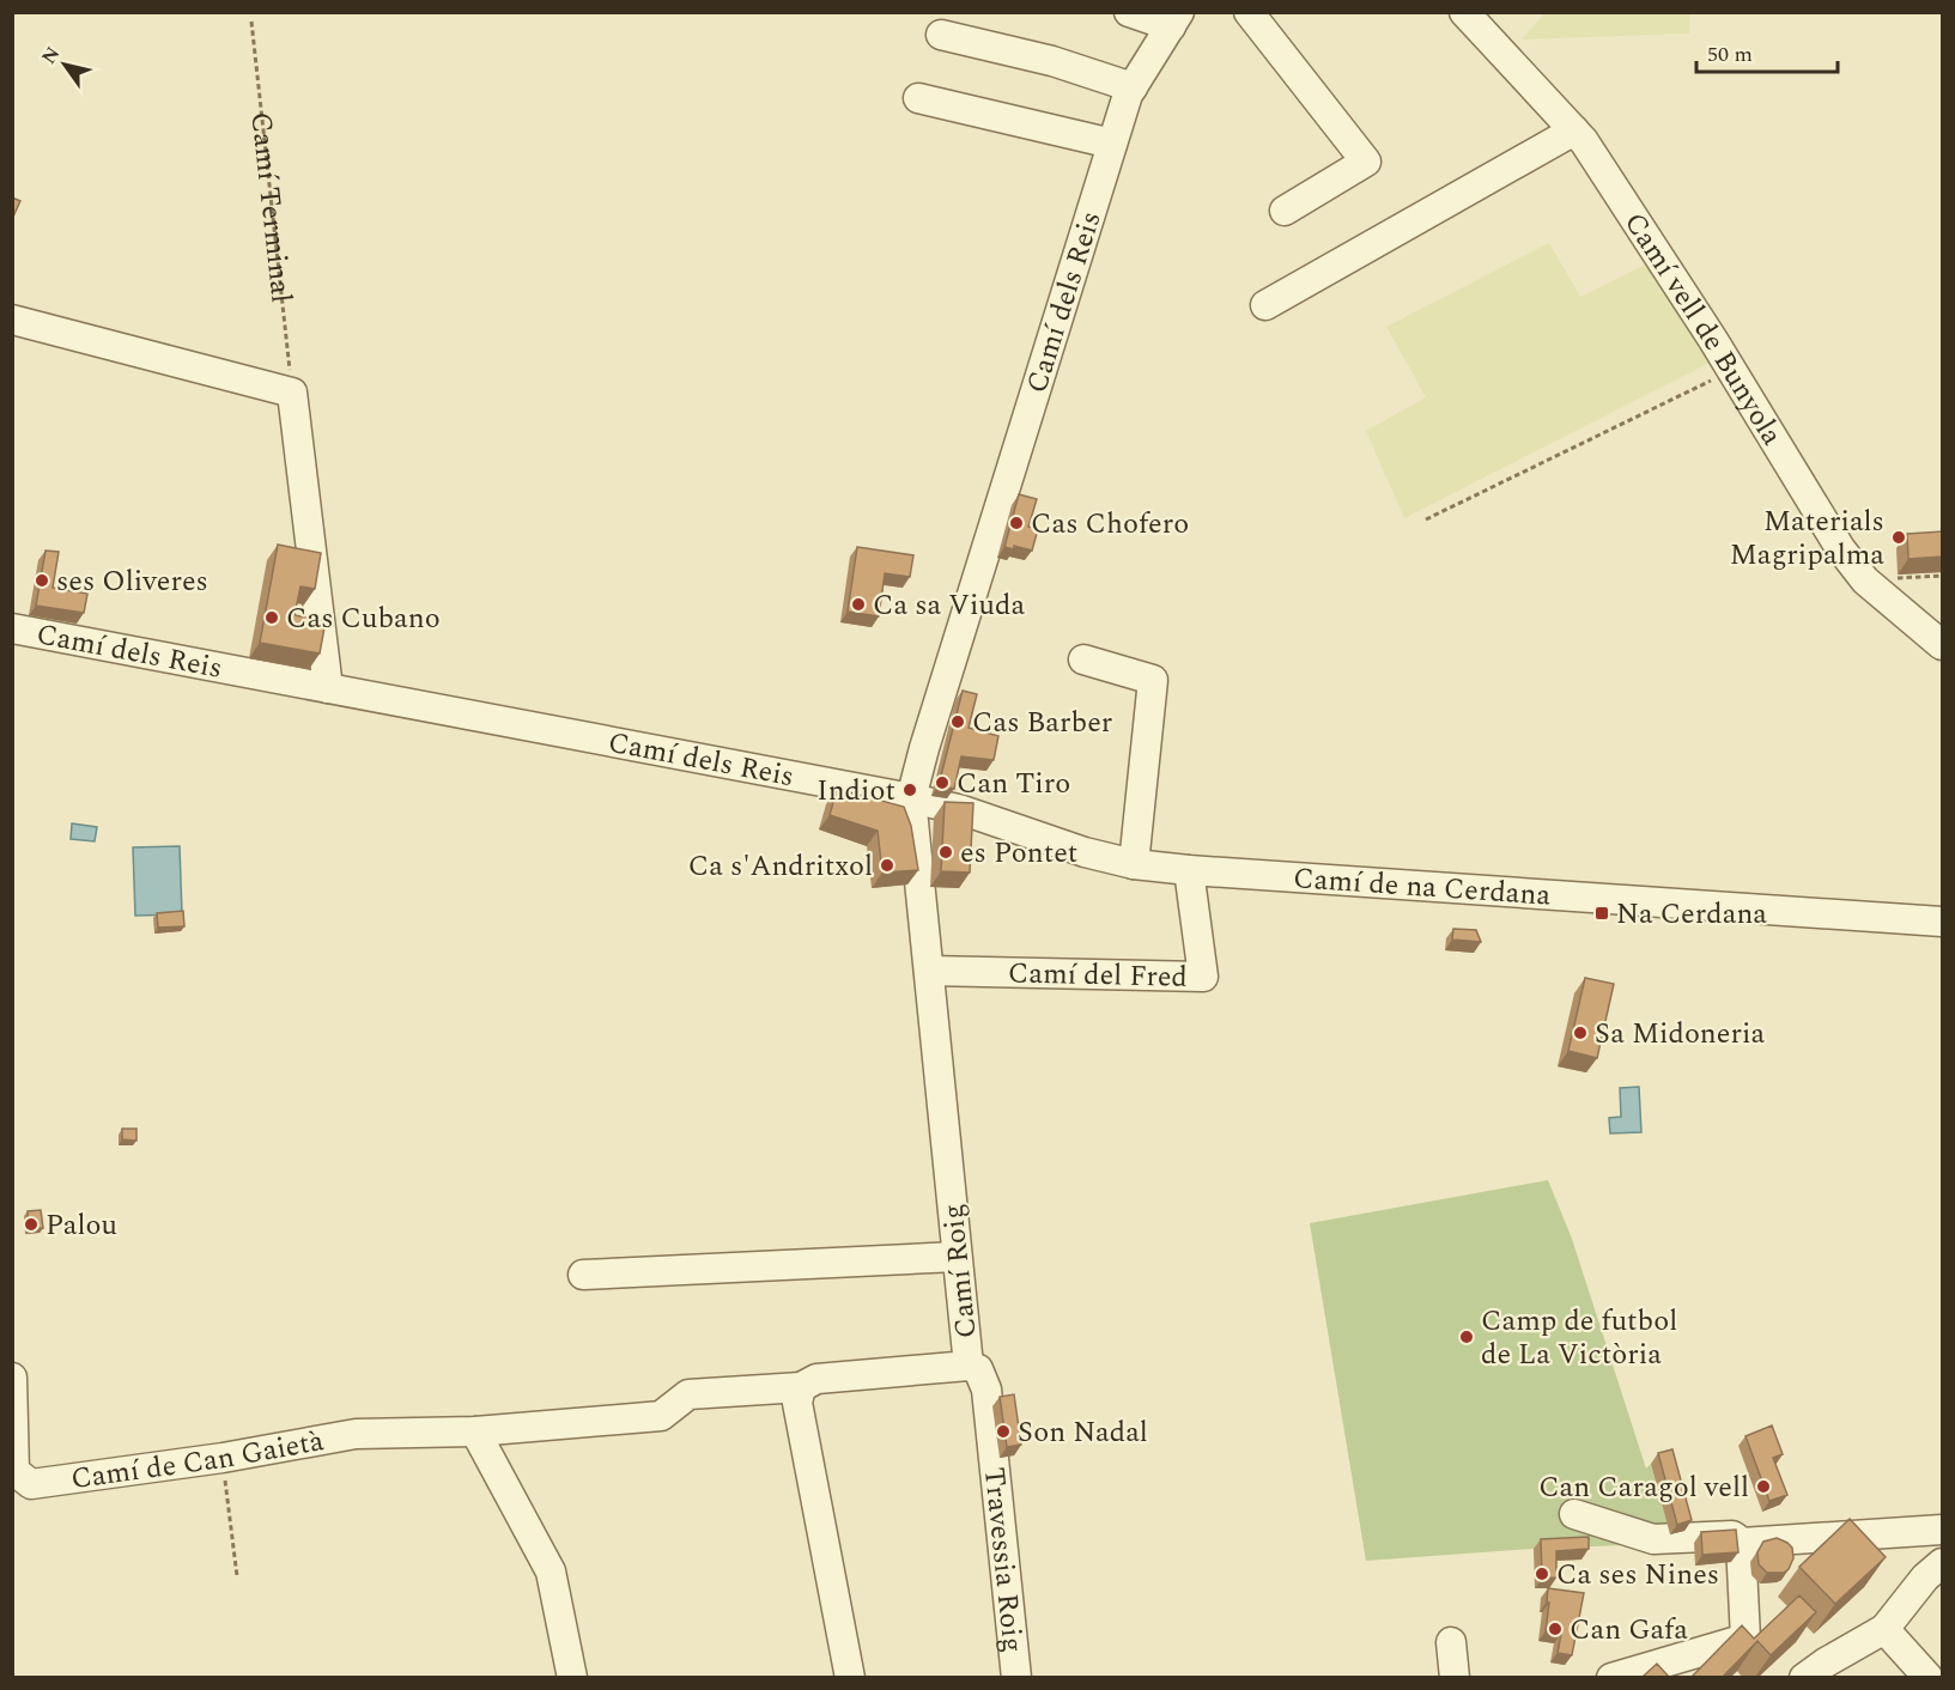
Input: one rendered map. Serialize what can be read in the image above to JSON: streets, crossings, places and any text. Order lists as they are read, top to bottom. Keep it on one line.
{"streets":{"street":["Camí dels Reis","Camí vell de Bunyola","Camí de na Cerdana","Camí del Fred","Camí Roig","Camí de Can Gaietà","Travessia Roig"],"path":["Camí Terminal"]},"crossings":[["Camí dels Reis","Camí de na Cerdana"],["Camí dels Reis","Camí Roig"],["Camí de na Cerdana","Camí del Fred"],["Camí de na Cerdana","Camí Roig"],["Camí del Fred","Camí Roig"],["Camí Roig","Camí de Can Gaietà"],["Camí Roig","Travessia Roig"]],"places":{"other":["Cas Chofero","Materials Magripalma","ses Oliveres","Ca sa Viuda","Cas Cubano","Cas Barber","Can Tiro","Indiot","es Pontet","Ca s'Andritxol","Sa Midoneria","Palou","Camp de futbol de La Victòria","Son Nadal","Can Caragol vell","Ca ses Nines","Can Gafa"],"transit":["Na Cerdana"]},"scale_bar":"50 m","north":"top left"}
